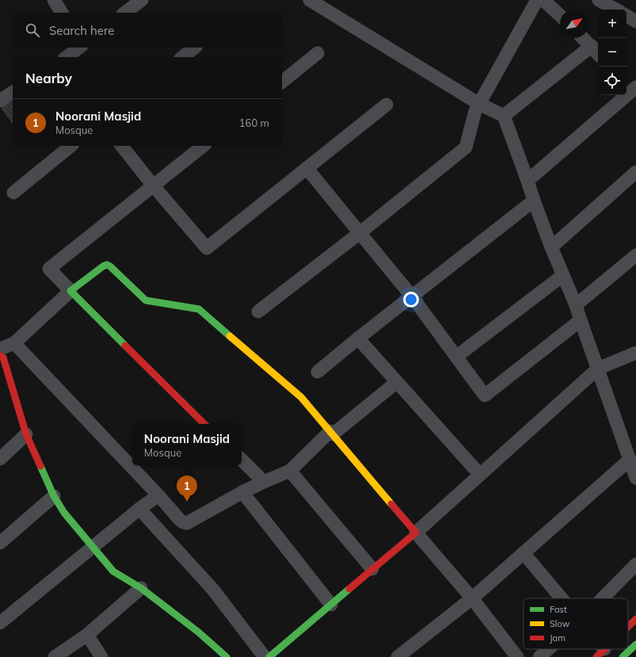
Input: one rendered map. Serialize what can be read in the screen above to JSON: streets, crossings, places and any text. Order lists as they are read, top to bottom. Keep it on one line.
{"legend":["Fast","Slow","Jam"],"north":"top right","page":{"map_buttons":["+","−"],"search":"Search here","heading":"Nearby","list":[{"mark":"1","name":"Noorani Masjid","note":"Mosque","value":"160 m"}],"popup":["Noorani Masjid","Mosque"],"pins":"1"}}
